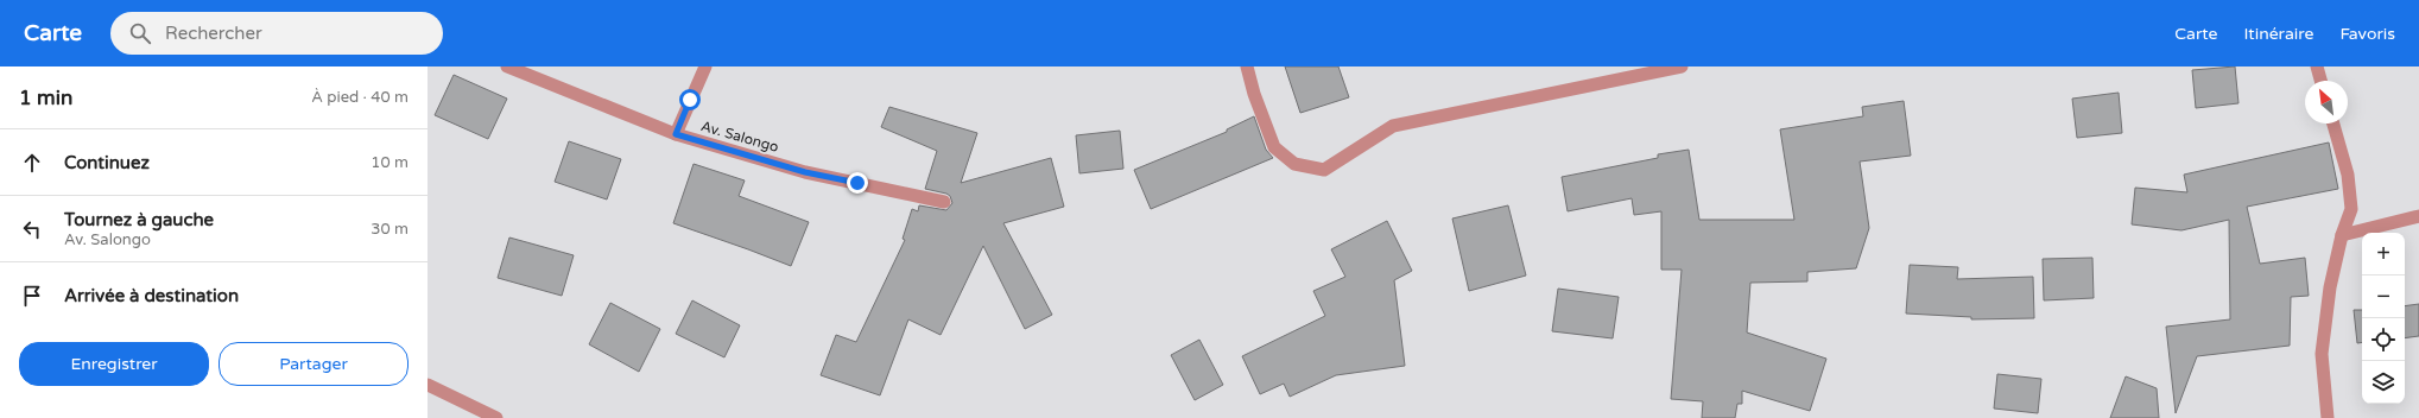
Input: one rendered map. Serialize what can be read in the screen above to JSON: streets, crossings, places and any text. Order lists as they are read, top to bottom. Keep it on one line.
{"streets":{"street":["Av. Salongo"]},"north":"top left","page":{"header":"Carte","search":"Rechercher","nav":["Carte","Itinéraire","Favoris"],"heading":["1 min","À pied · 40 m"],"list":[["Continuez","10 m"],["Tournez à gauche","Av. Salongo","30 m"],"Arrivée à destination"],"map_buttons":["+","−"],"buttons":["Enregistrer","Partager"]}}
